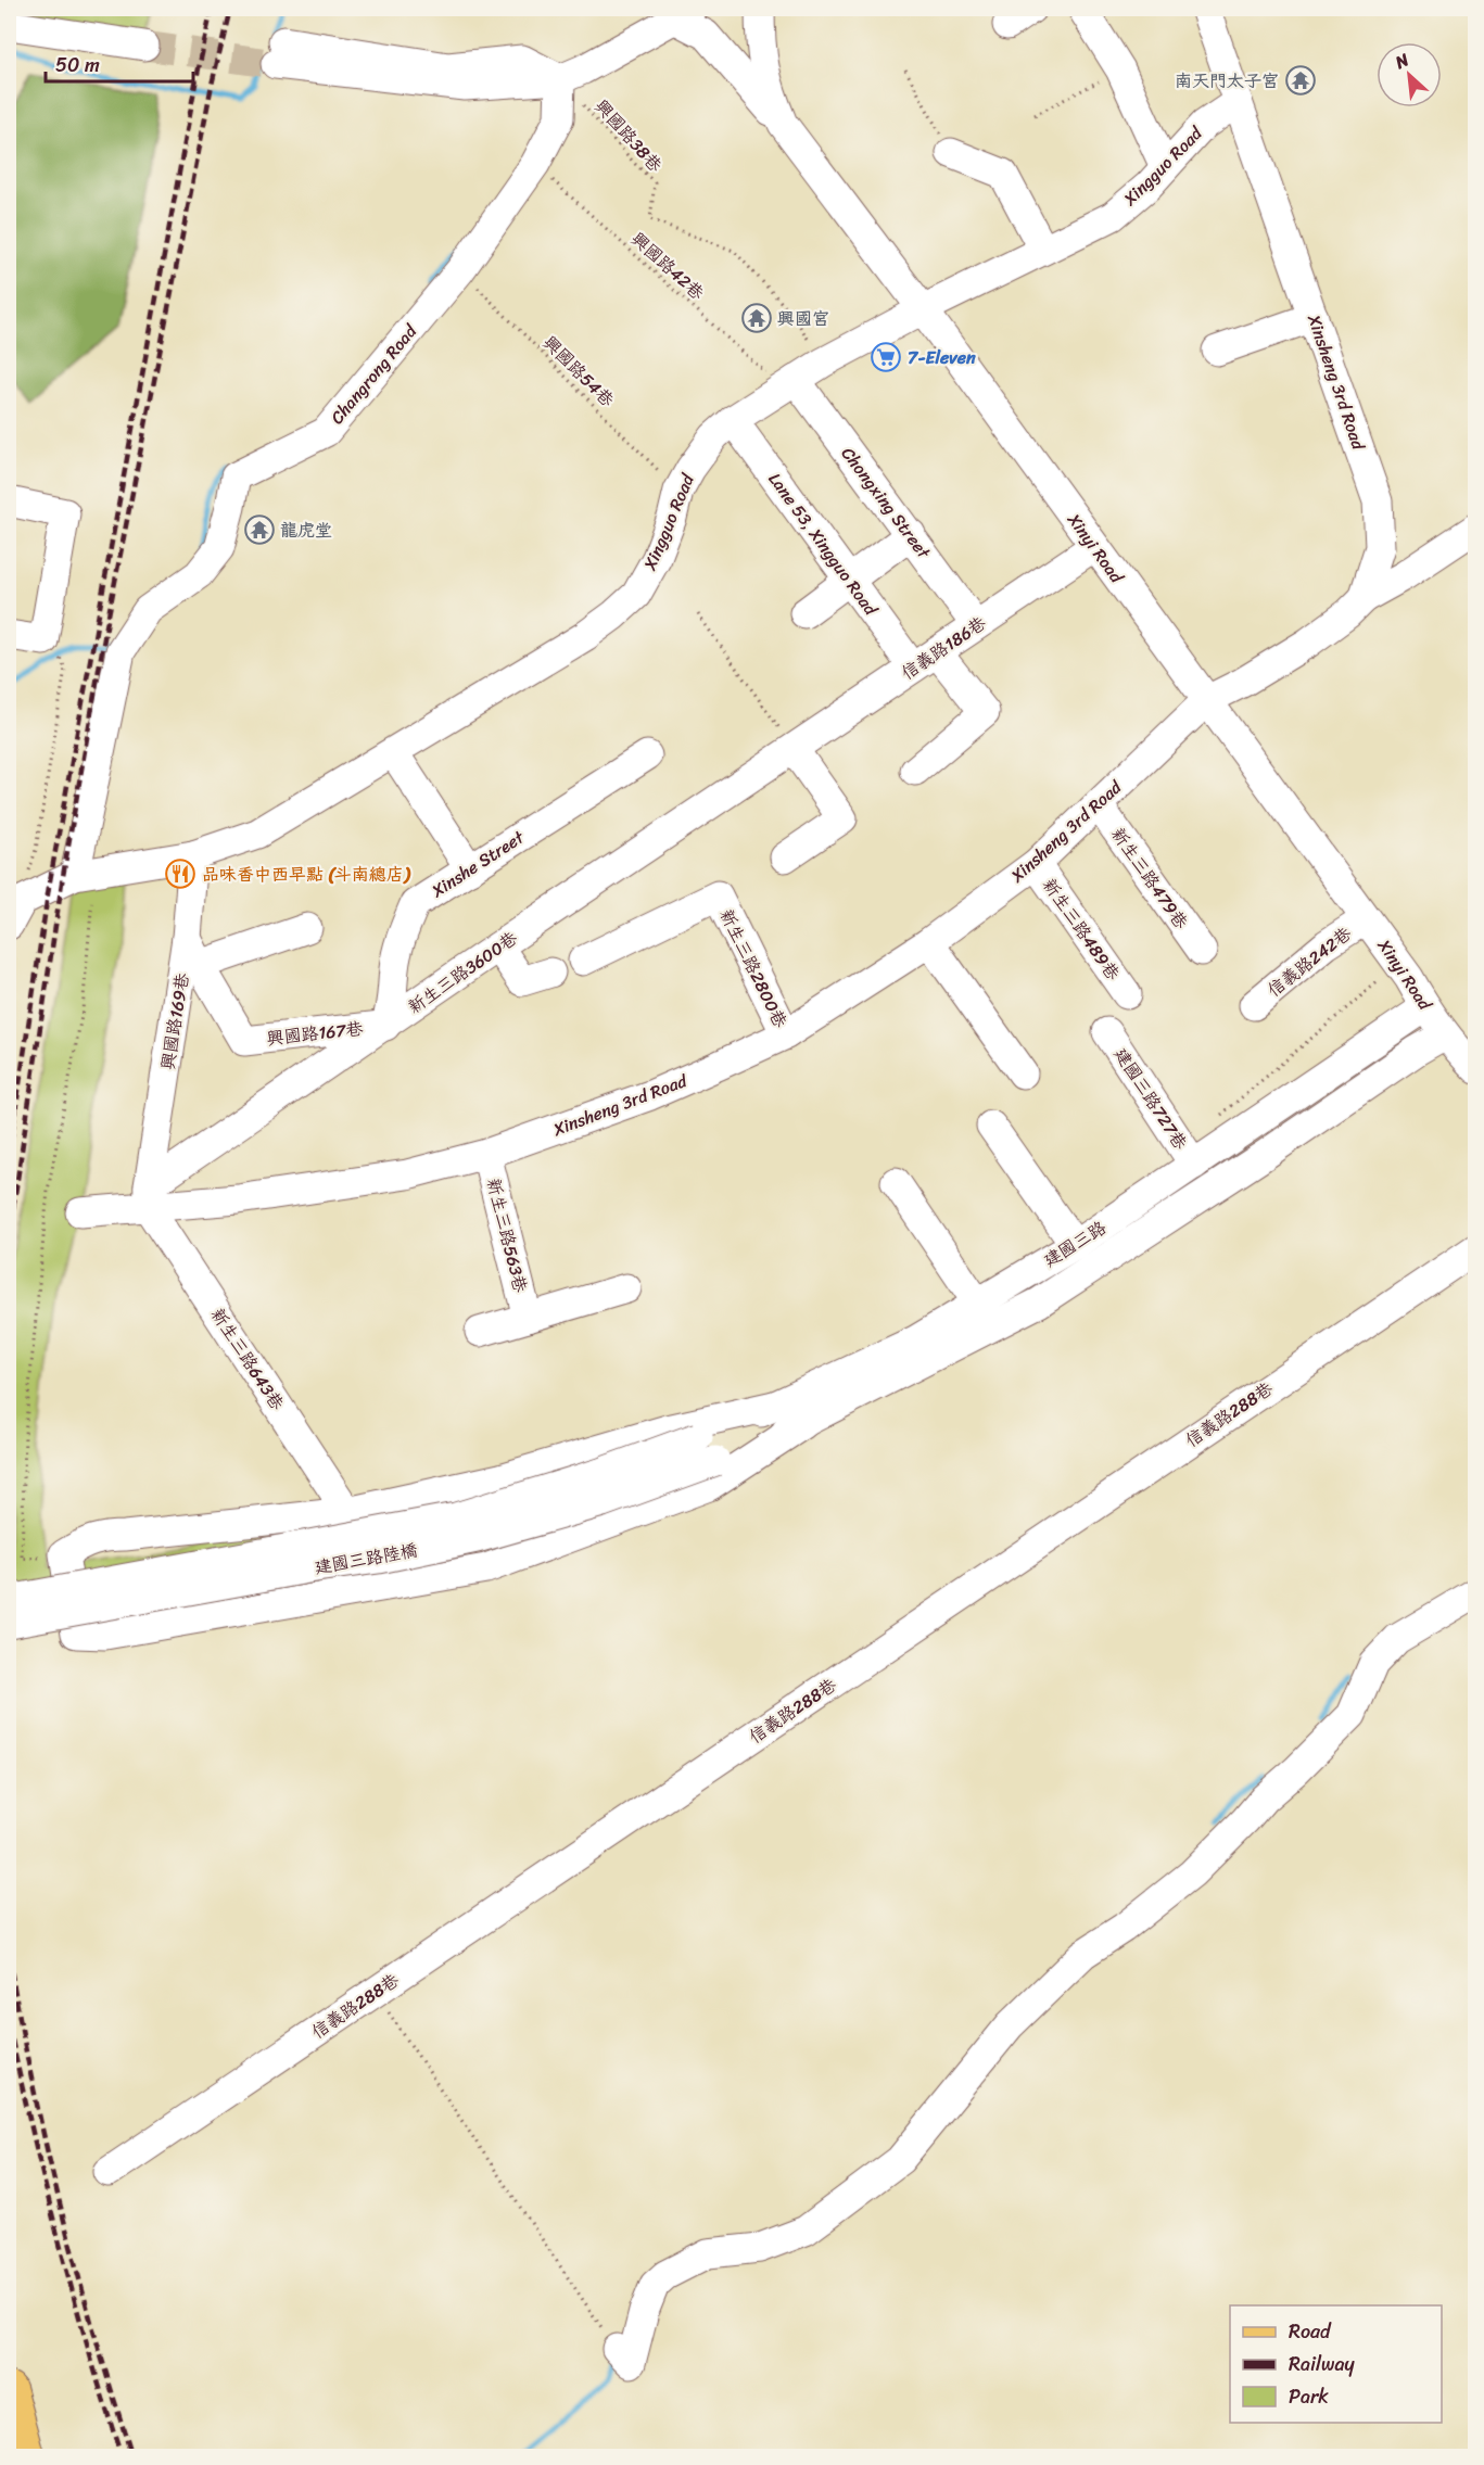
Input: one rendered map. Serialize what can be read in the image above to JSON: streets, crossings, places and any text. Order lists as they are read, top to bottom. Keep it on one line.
{"streets":{"street":["Xingguo Road","Changrong Road","Xinsheng 3rd Road","Chongxing Street","Lane 53, Xingguo Road","Xinyi Road","信義路186巷","Xinshe Street","新生三路479巷","新生三路489巷","信義路242巷","新生三路2800巷","新生三路3600巷","興國路169巷","興國路167巷","建國三路727巷","新生三路563巷","建國三路","新生三路643巷","信義路288巷","建國三路陸橋"],"path":["興國路38巷","興國路42巷","興國路54巷"]},"crossings":[["興國路38巷","Xingguo Road"],["興國路38巷","Changrong Road"],["Xingguo Road","興國路42巷"],["Xingguo Road","興國路54巷"],["Xingguo Road","Changrong Road"],["Xingguo Road","Xinsheng 3rd Road"],["Xingguo Road","Chongxing Street"],["Xingguo Road","Lane 53, Xingguo Road"],["Xingguo Road","Xinyi Road"],["Xingguo Road","興國路169巷"],["興國路42巷","Changrong Road"],["興國路42巷","Chongxing Street"],["興國路54巷","Changrong Road"],["Xinsheng 3rd Road","Xinyi Road"],["Xinsheng 3rd Road","新生三路479巷"],["Xinsheng 3rd Road","新生三路489巷"],["Xinsheng 3rd Road","新生三路2800巷"],["Xinsheng 3rd Road","新生三路3600巷"],["Xinsheng 3rd Road","興國路169巷"],["Xinsheng 3rd Road","新生三路563巷"],["Xinsheng 3rd Road","新生三路643巷"],["Chongxing Street","信義路186巷"],["Lane 53, Xingguo Road","信義路186巷"],["Xinyi Road","信義路186巷"],["Xinyi Road","信義路242巷"],["Xinyi Road","建國三路"],["信義路186巷","新生三路3600巷"],["Xinshe Street","新生三路3600巷"],["Xinshe Street","興國路167巷"],["新生三路3600巷","興國路169巷"],["新生三路3600巷","興國路167巷"],["新生三路3600巷","新生三路643巷"],["興國路169巷","興國路167巷"],["興國路169巷","新生三路643巷"],["建國三路727巷","建國三路"],["建國三路","建國三路陸橋"]],"places":{"temple":["南天門太子宮","興國宮","龍虎堂"],"supermarket":["7-Eleven"],"restaurant":["品味香中西早點 (斗南總店)"]},"legend":["Road","Railway","Park"],"scale_bar":"50 m","north":"top left"}
